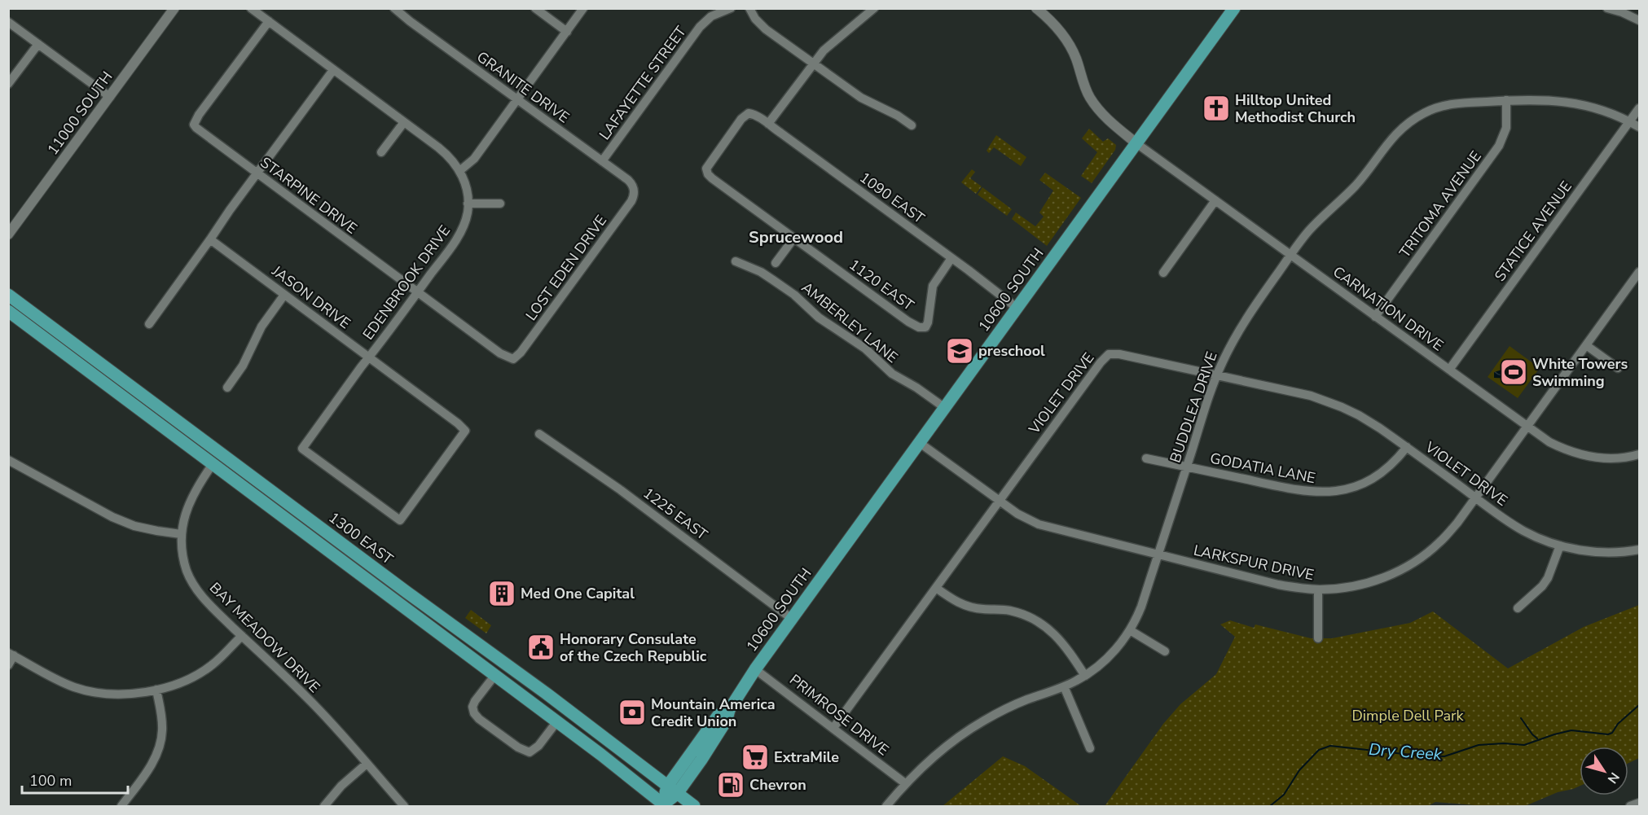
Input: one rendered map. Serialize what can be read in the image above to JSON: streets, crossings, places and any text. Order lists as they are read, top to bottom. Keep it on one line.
{"streets":{"main road":["10600 SOUTH","1300 EAST"],"street":["LAFAYETTE STREET","GRANITE DRIVE","11000 SOUTH","STARPINE DRIVE","1090 EAST","TRITOMA AVENUE","STATICE AVENUE","LOST EDEN DRIVE","EDENBROOK DRIVE","1120 EAST","JASON DRIVE","CARNATION DRIVE","AMBERLEY LANE","VIOLET DRIVE","BUDDLEA DRIVE","GODATIA LANE","1225 EAST","LARKSPUR DRIVE","BAY MEADOW DRIVE","PRIMROSE DRIVE"]},"crossings":[["LAFAYETTE STREET","GRANITE DRIVE"],["GRANITE DRIVE","LOST EDEN DRIVE"],["STARPINE DRIVE","LOST EDEN DRIVE"],["STARPINE DRIVE","EDENBROOK DRIVE"],["1090 EAST","1120 EAST"],["1090 EAST","10600 SOUTH"],["TRITOMA AVENUE","CARNATION DRIVE"],["TRITOMA AVENUE","BUDDLEA DRIVE"],["STATICE AVENUE","CARNATION DRIVE"],["STATICE AVENUE","BUDDLEA DRIVE"],["EDENBROOK DRIVE","JASON DRIVE"],["10600 SOUTH","CARNATION DRIVE"],["10600 SOUTH","AMBERLEY LANE"],["10600 SOUTH","1225 EAST"],["10600 SOUTH","1300 EAST"],["10600 SOUTH","LARKSPUR DRIVE"],["10600 SOUTH","PRIMROSE DRIVE"],["CARNATION DRIVE","BUDDLEA DRIVE"],["CARNATION DRIVE","LARKSPUR DRIVE"],["VIOLET DRIVE","BUDDLEA DRIVE"],["VIOLET DRIVE","GODATIA LANE"],["VIOLET DRIVE","LARKSPUR DRIVE"],["VIOLET DRIVE","PRIMROSE DRIVE"],["BUDDLEA DRIVE","GODATIA LANE"],["BUDDLEA DRIVE","LARKSPUR DRIVE"],["BUDDLEA DRIVE","PRIMROSE DRIVE"],["1300 EAST","BAY MEADOW DRIVE"]],"districts":["Sprucewood"],"water":["Dry Creek"],"parks":["Dimple Dell Park"],"places":{"church":["Hilltop United Methodist Church"],"school or university":["preschool"],"sports":["White Towers Swimming"],"building":["Med One Capital"],"public building":["Honorary Consulate of the Czech Republic"],"bank":["Mountain America Credit Union"],"supermarket":["ExtraMile"],"fuel station":["Chevron"]},"scale_bar":"100 m","north":"bottom right"}
